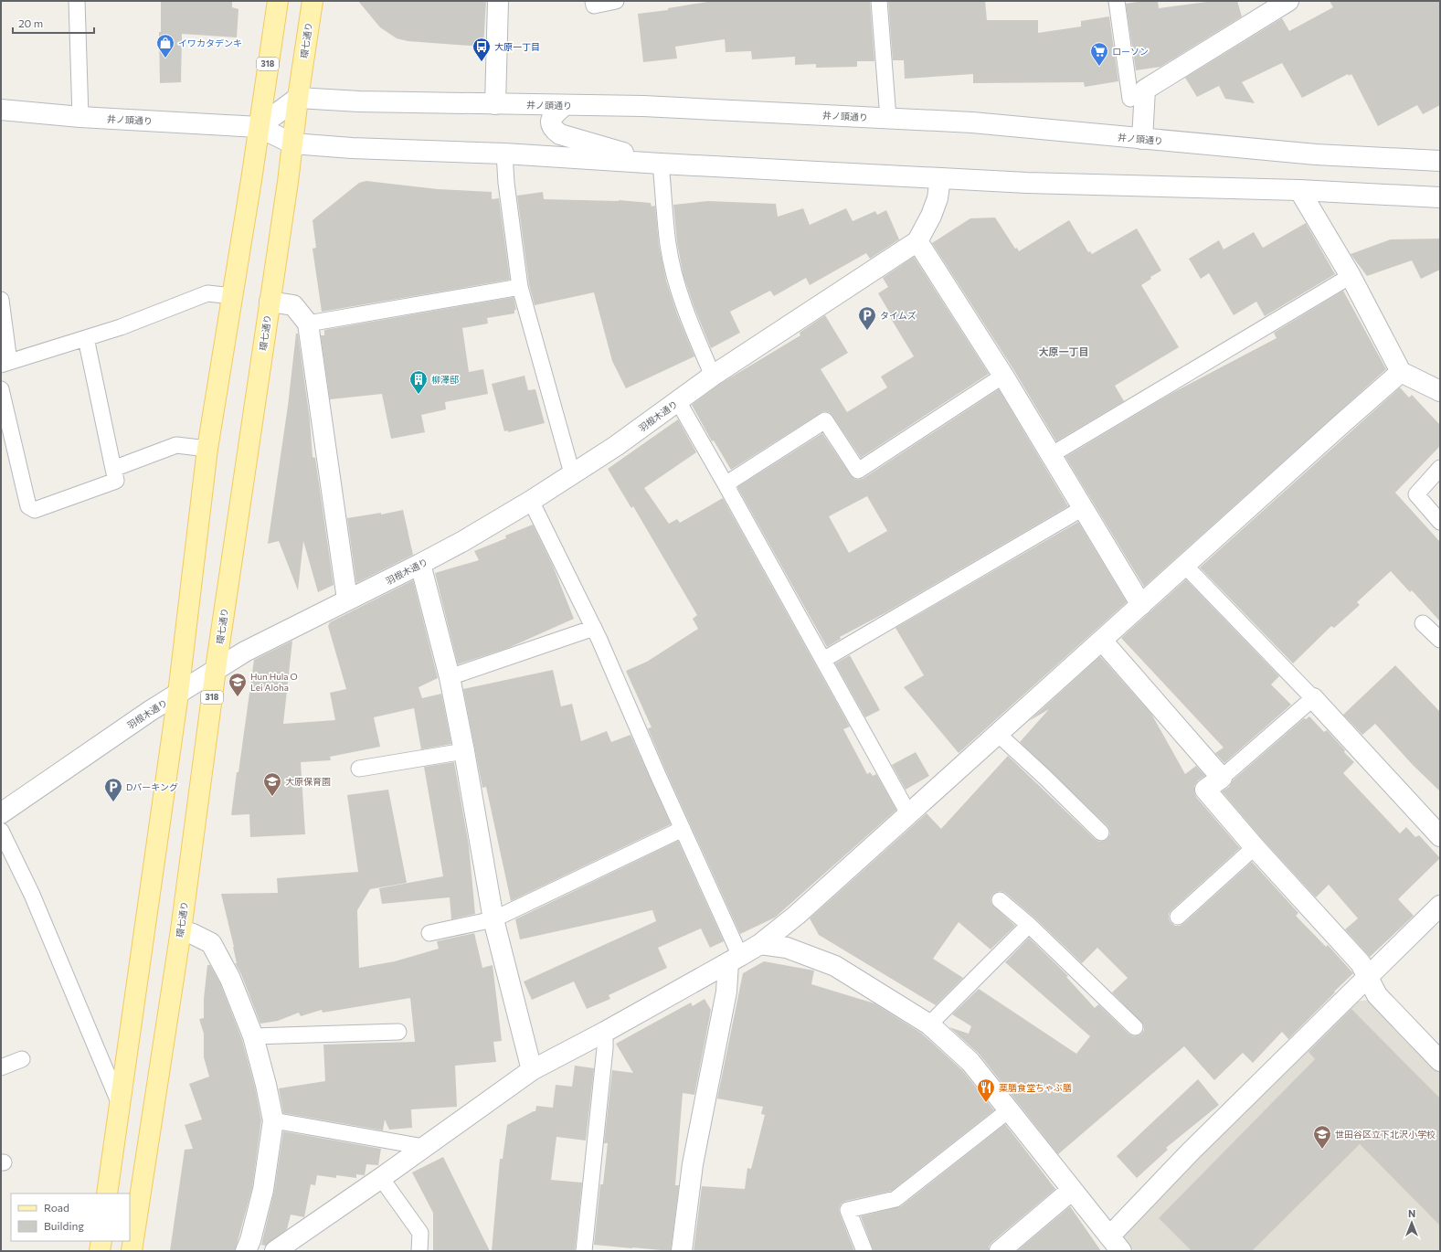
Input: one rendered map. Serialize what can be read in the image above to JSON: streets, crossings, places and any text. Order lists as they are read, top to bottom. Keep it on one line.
{"streets":{"main road":["環七通り","318"],"street":["井ノ頭通り","羽根木通り"]},"crossings":[["環七通り","井ノ頭通り"],["環七通り","羽根木通り"],["318","井ノ頭通り"],["318","羽根木通り"]],"districts":["大原一丁目"],"places":{"shop":["イワカタデンキ"],"bus stop":["大原一丁目"],"supermarket":["ローソン"],"parking":["タイムズ","Dパーキング"],"building":["柳澤邸"],"school or university":["Hun Hula O Lei Aloha","大原保育園","世田谷区立下北沢小学校"],"restaurant":["薬膳食堂ちゃぶ膳"]},"legend":["Road","Building"],"scale_bar":"20 m","north":"top"}
